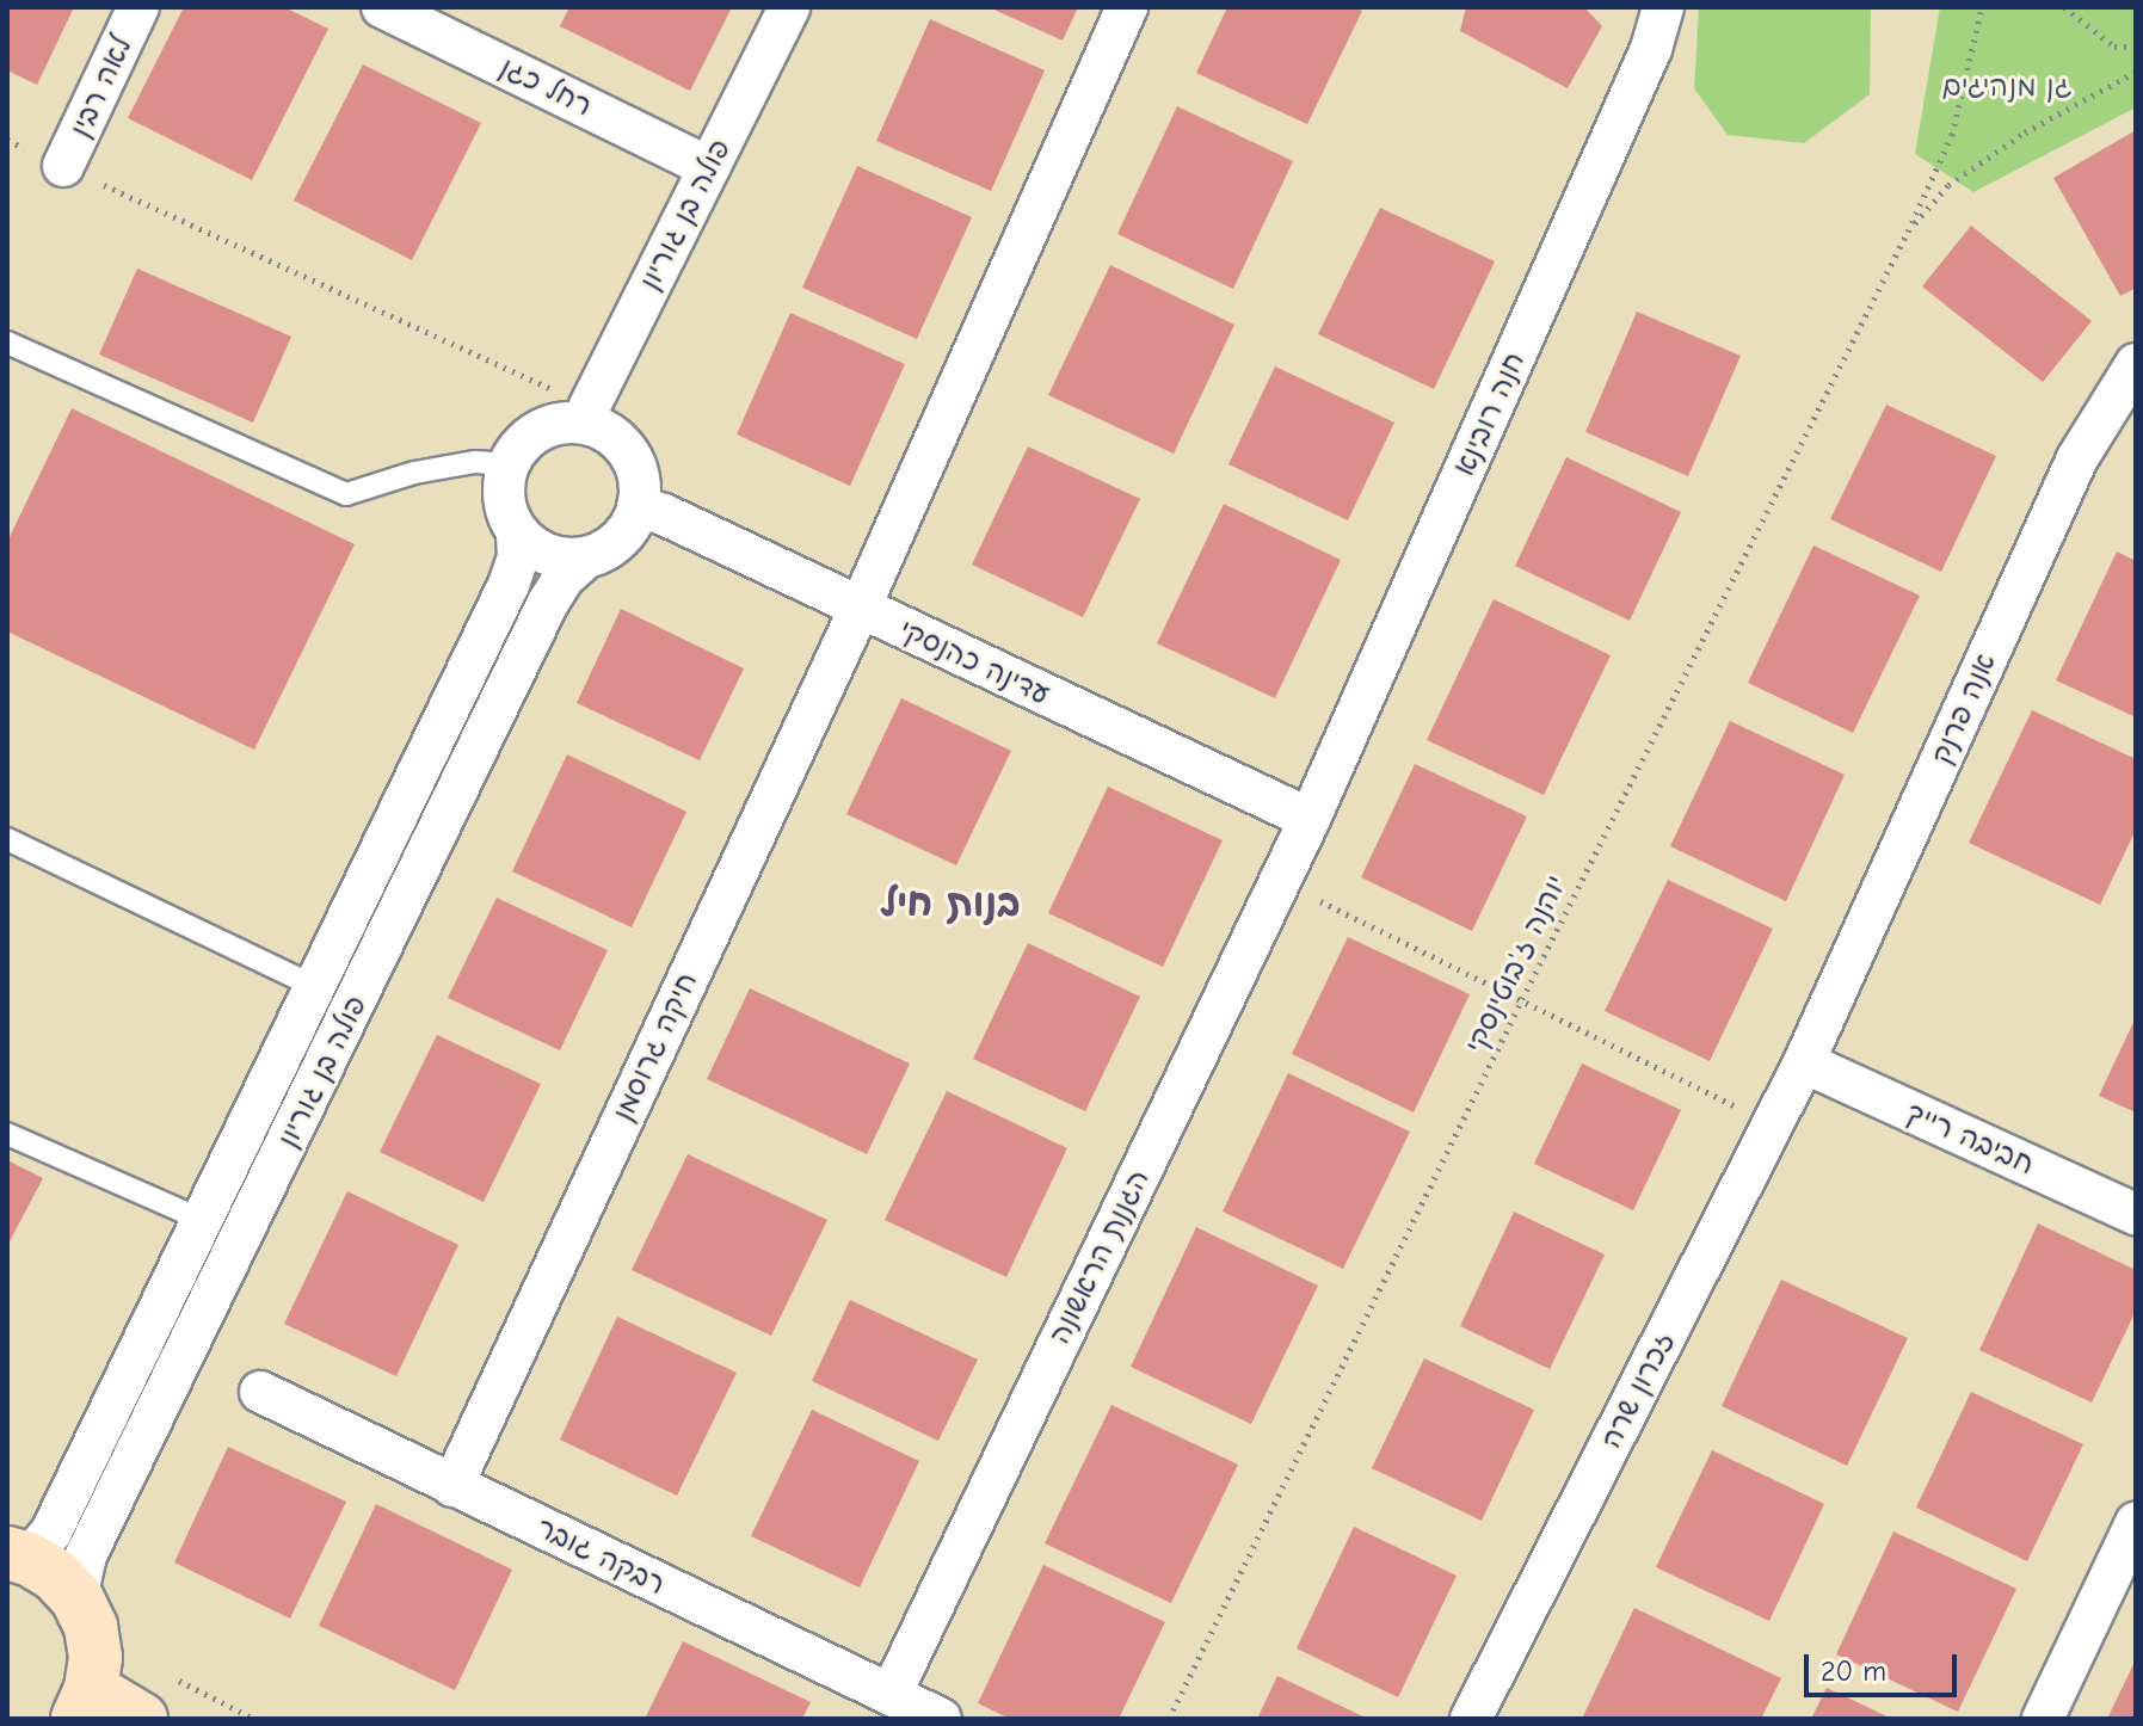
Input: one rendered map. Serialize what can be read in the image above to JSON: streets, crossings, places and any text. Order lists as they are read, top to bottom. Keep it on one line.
{"streets":{"street":["לאה רבין","רחל כגן","פולה בן גוריון","חנה רובינא","עדינה כהנסקי","אנה פרנק","חיקה גרוסמן","חביבה רייך","הגננת הראשונה","זכרון שרה","רבקה גובר"],"path":["יוהנה ז'בוטינסקי"]},"crossings":[["רחל כגן","פולה בן גוריון"],["פולה בן גוריון","עדינה כהנסקי"],["חנה רובינא","עדינה כהנסקי"],["חנה רובינא","הגננת הראשונה"],["עדינה כהנסקי","חיקה גרוסמן"],["עדינה כהנסקי","הגננת הראשונה"],["אנה פרנק","חביבה רייך"],["אנה פרנק","זכרון שרה"],["חיקה גרוסמן","רבקה גובר"],["חביבה רייך","זכרון שרה"],["הגננת הראשונה","רבקה גובר"]],"districts":["בנות חיל"],"parks":["גן מנהיגים"],"scale_bar":"20 m"}
